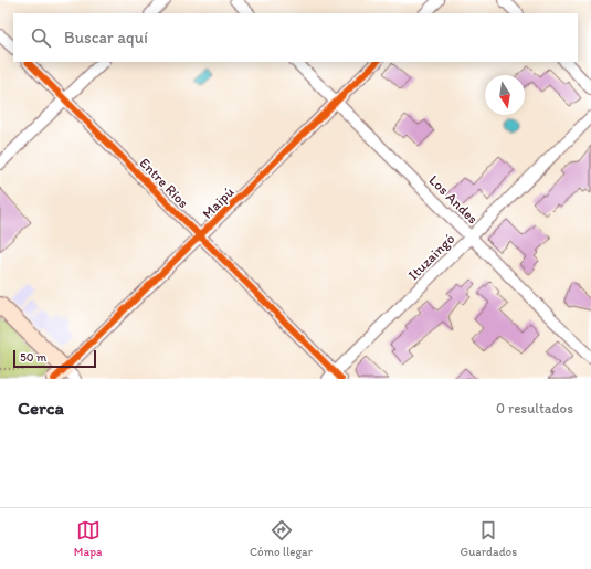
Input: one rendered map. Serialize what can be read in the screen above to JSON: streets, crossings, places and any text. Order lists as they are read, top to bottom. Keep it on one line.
{"streets":{"street":["Entre Ríos","Los Andes","Maipú","Ituzaingó"]},"crossings":[["Entre Ríos","Maipú"],["Entre Ríos","Ituzaingó"],["Los Andes","Maipú"],["Los Andes","Ituzaingó"]],"scale_bar":"50 m","north":"bottom","page":{"search":"Buscar aquí","scale":"50 m","heading":["Cerca","0 resultados"],"nav":["Mapa","Cómo llegar","Guardados"]}}
